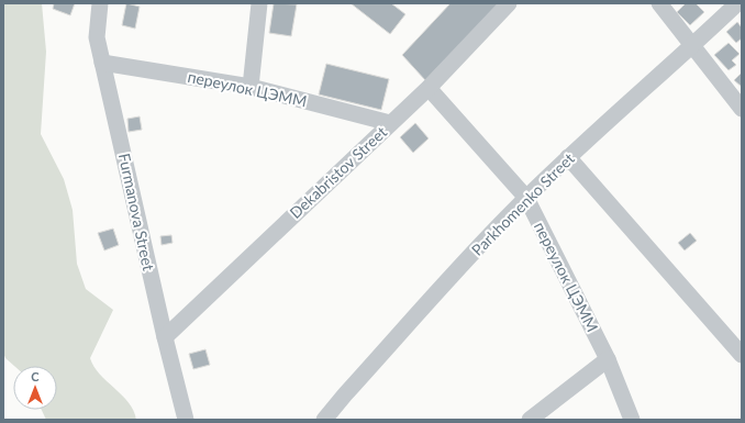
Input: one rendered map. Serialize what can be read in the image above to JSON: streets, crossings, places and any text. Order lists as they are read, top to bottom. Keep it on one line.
{"streets":{"street":["переулок ЦЭММ","Dekabristov Street","Parkhomenko Street","Furmanova Street"]},"crossings":[["переулок ЦЭММ","Dekabristov Street"],["переулок ЦЭММ","Parkhomenko Street"],["переулок ЦЭММ","Furmanova Street"],["Dekabristov Street","Furmanova Street"]],"north":"top"}
